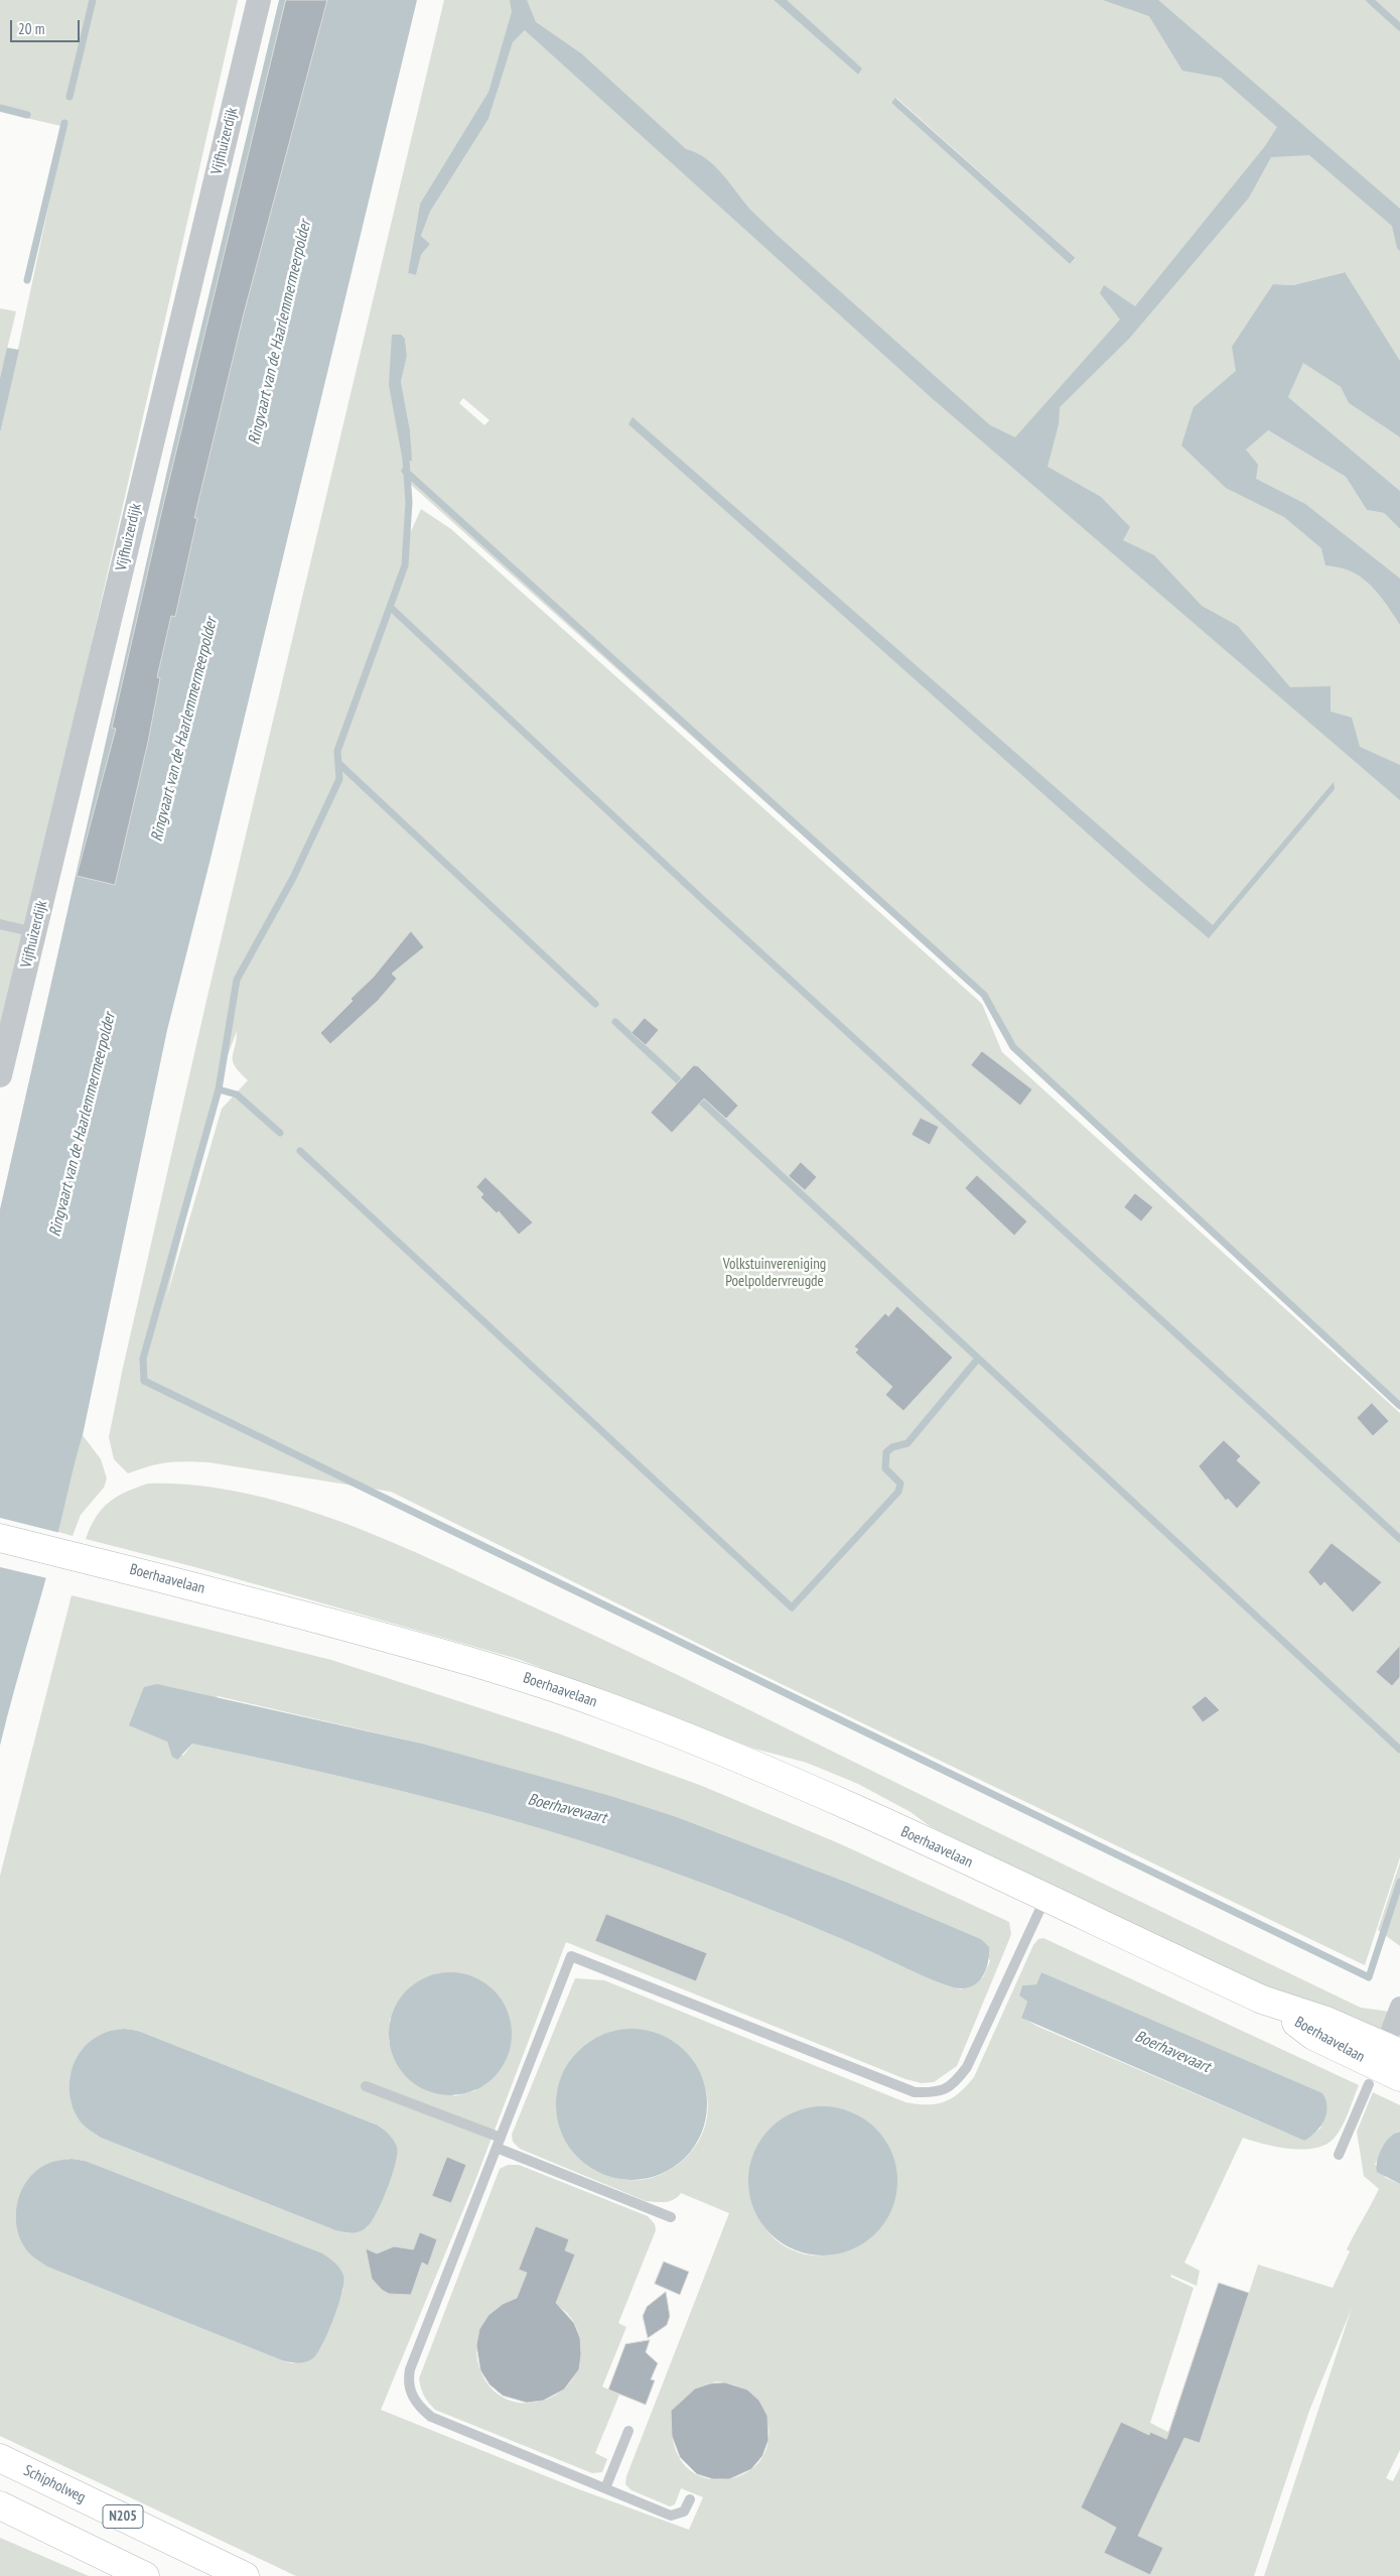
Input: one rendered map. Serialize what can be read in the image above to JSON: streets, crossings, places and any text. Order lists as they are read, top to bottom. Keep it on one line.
{"streets":{"main road":["Boerhaavelaan","Schipholweg","N205"],"street":["Vijfhuizerdijk"]},"water":["Ringvaart van de Haarlemmermeerpolder","Boerhavevaart"],"parks":["Volkstuinvereniging Poelpoldervreugde"],"scale_bar":"20 m"}
